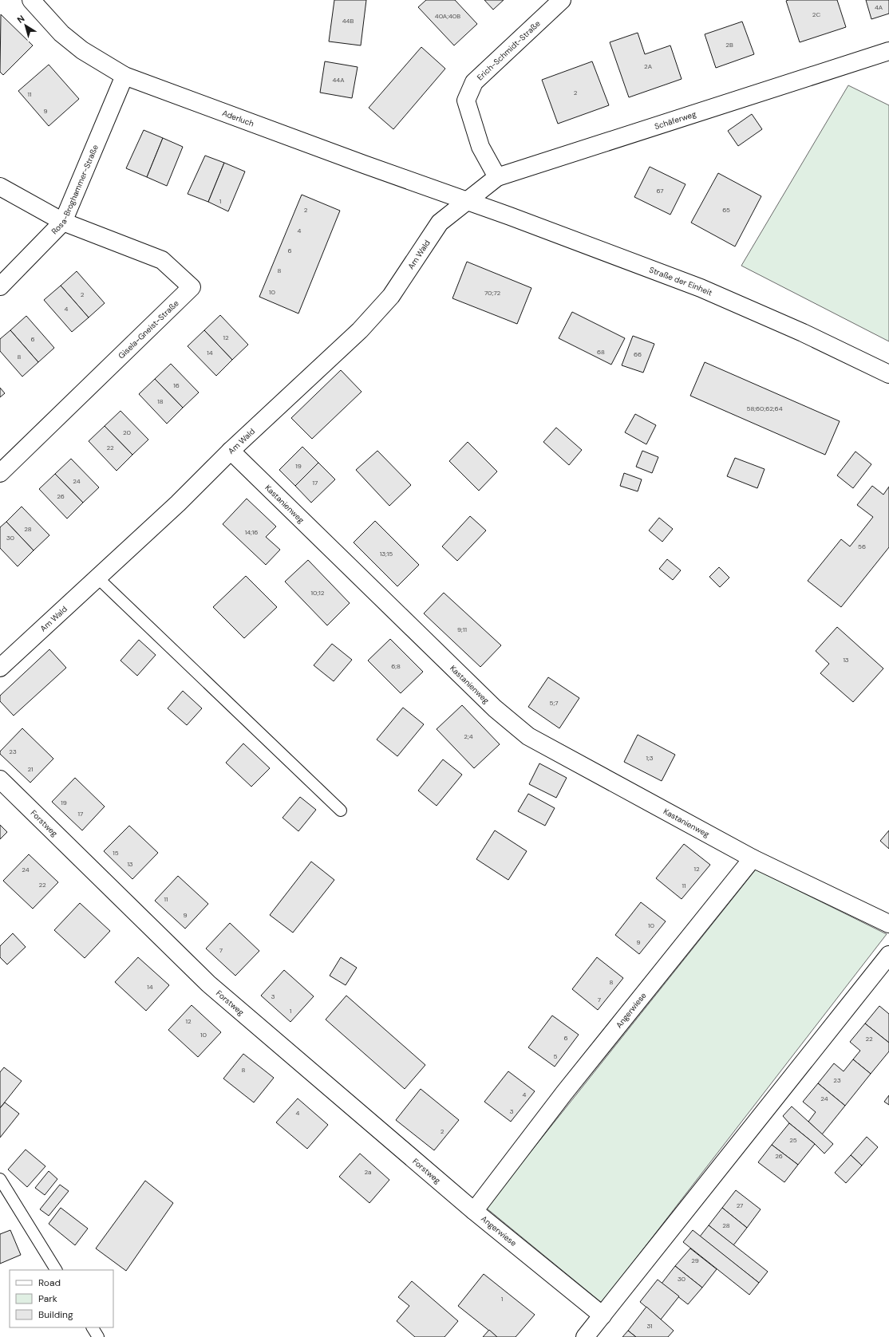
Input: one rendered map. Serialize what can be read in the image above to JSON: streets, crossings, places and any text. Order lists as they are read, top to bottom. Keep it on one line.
{"streets":{"street":["Erich-Schmidt-Straße","Aderluch","Schäferweg","Rosa-Broghammer-Straße","Am Wald","Straße der Einheit","Gisela-Gneist-Straße","Kastanienweg","Forstweg","Angerwiese"]},"crossings":[["Erich-Schmidt-Straße","Schäferweg"],["Aderluch","Schäferweg"],["Aderluch","Rosa-Broghammer-Straße"],["Aderluch","Am Wald"],["Aderluch","Straße der Einheit"],["Schäferweg","Am Wald"],["Schäferweg","Straße der Einheit"],["Rosa-Broghammer-Straße","Gisela-Gneist-Straße"],["Am Wald","Straße der Einheit"],["Am Wald","Kastanienweg"],["Kastanienweg","Angerwiese"],["Forstweg","Angerwiese"]],"house_numbers":["4A","2C","40A;40B","44B","2B","2A","44A","2","11","9","67","1","2","65","4","6","8","10","70;72","2","4","12","6","68","14","66","8","16","18","58;60;62;64","20","22","19","24","17","26","28","14;16","30","56","13;15","10;12","9;11","13","6;8","5;7","2;4","23","1;3","21","19","17","15","13","12","24","22","11","11","9","10","9","7","8","14","3","7","1","12","10","6","22","5","8","23","4","24","3","4","2","25","26","2a","27","28","29","30","1","31"],"legend":["Road","Park","Building"],"north":"top left"}
